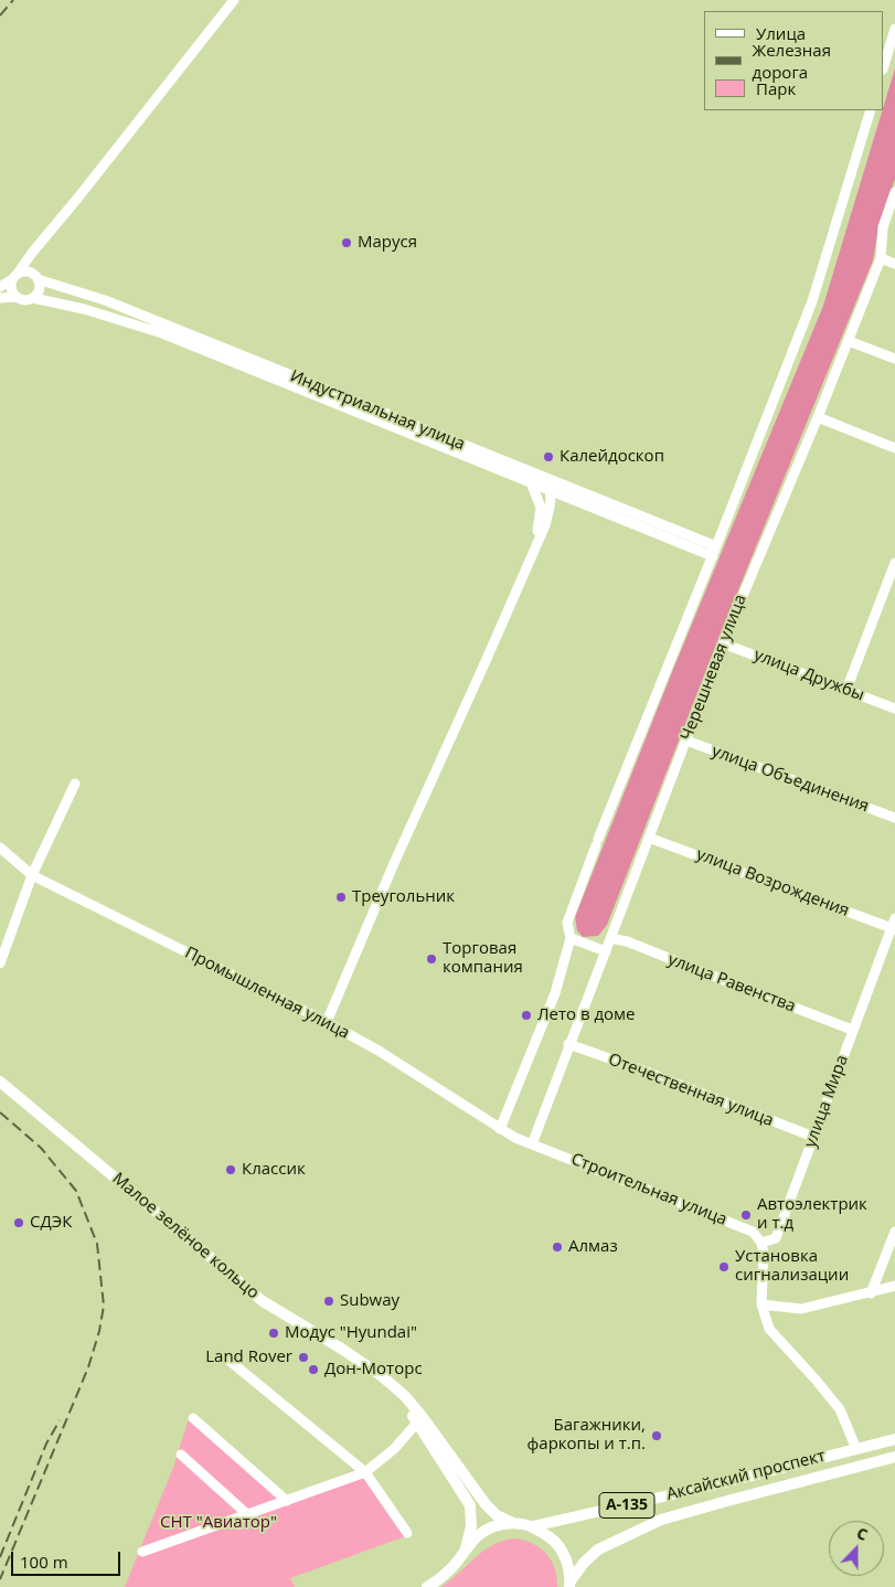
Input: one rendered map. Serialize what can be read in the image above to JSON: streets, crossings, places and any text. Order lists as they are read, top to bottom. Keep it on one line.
{"streets":{"main road":["Малое зелёное кольцо","Аксайский проспект","А-135"],"street":["Индустриальная улица","Черешневая улица","улица Дружбы","улица Объединения","улица Возрождения","улица Равенства","Промышленная улица","Отечественная улица","улица Мира","Строительная улица"]},"crossings":[["Черешневая улица","улица Дружбы"],["Черешневая улица","улица Объединения"],["Черешневая улица","улица Возрождения"],["Черешневая улица","улица Равенства"],["Черешневая улица","Промышленная улица"],["Черешневая улица","Отечественная улица"],["Черешневая улица","Строительная улица"],["улица Возрождения","улица Мира"],["улица Равенства","улица Мира"],["Промышленная улица","Строительная улица"],["Отечественная улица","улица Мира"],["улица Мира","Строительная улица"]],"parks":["СНТ \"Авиатор\""],"places":["Маруся","Калейдоскоп","Треугольник","Торговая компания","Лето в доме","Классик","Автоэлектрик и т.д","СДЭК","Алмаз","Установка сигнализации","Subway","Модус \"Hyundai\"","Land Rover","Дон-Моторс","Багажники, фаркопы и т.п."],"legend":["Улица","Железная дорога","Парк"],"scale_bar":"100 m","north":"top"}
